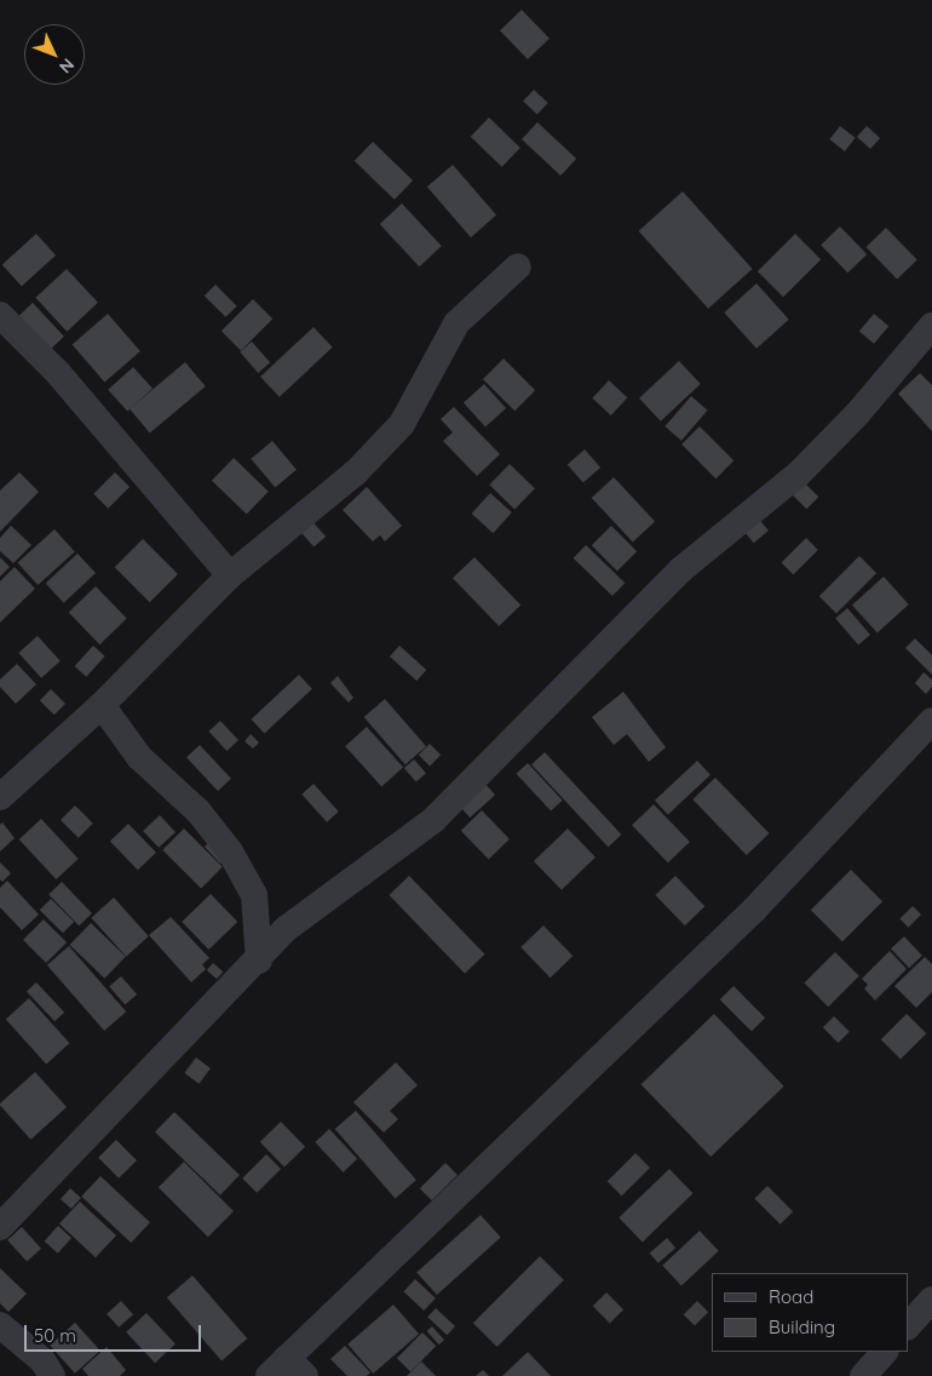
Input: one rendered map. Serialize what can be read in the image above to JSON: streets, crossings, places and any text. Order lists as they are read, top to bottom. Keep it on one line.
{"legend":["Road","Building"],"scale_bar":"50 m","north":"bottom right"}
